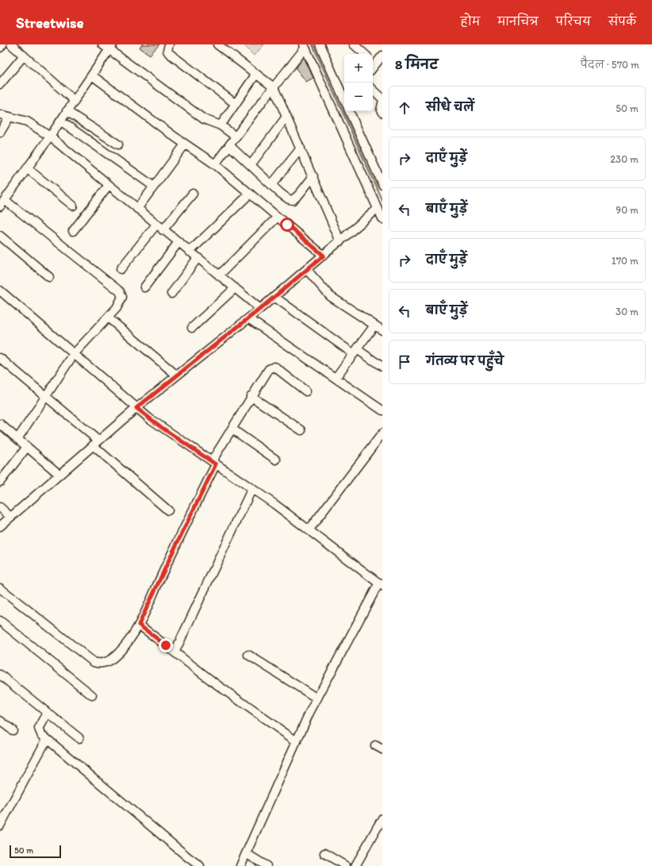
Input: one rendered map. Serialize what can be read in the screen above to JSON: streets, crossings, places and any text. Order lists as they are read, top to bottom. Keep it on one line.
{"scale_bar":"50 m","page":{"header":"Streetwise","nav":["होम","मानचित्र","परिचय","संपर्क"],"heading":["8 मिनट","पैदल · 570 m"],"map_buttons":["+","−"],"list":[["सीधे चलें","50 m"],["दाएँ मुड़ें","230 m"],["बाएँ मुड़ें","90 m"],["दाएँ मुड़ें","170 m"],["बाएँ मुड़ें","30 m"],"गंतव्य पर पहुँचे"],"scale":"50 m"}}
